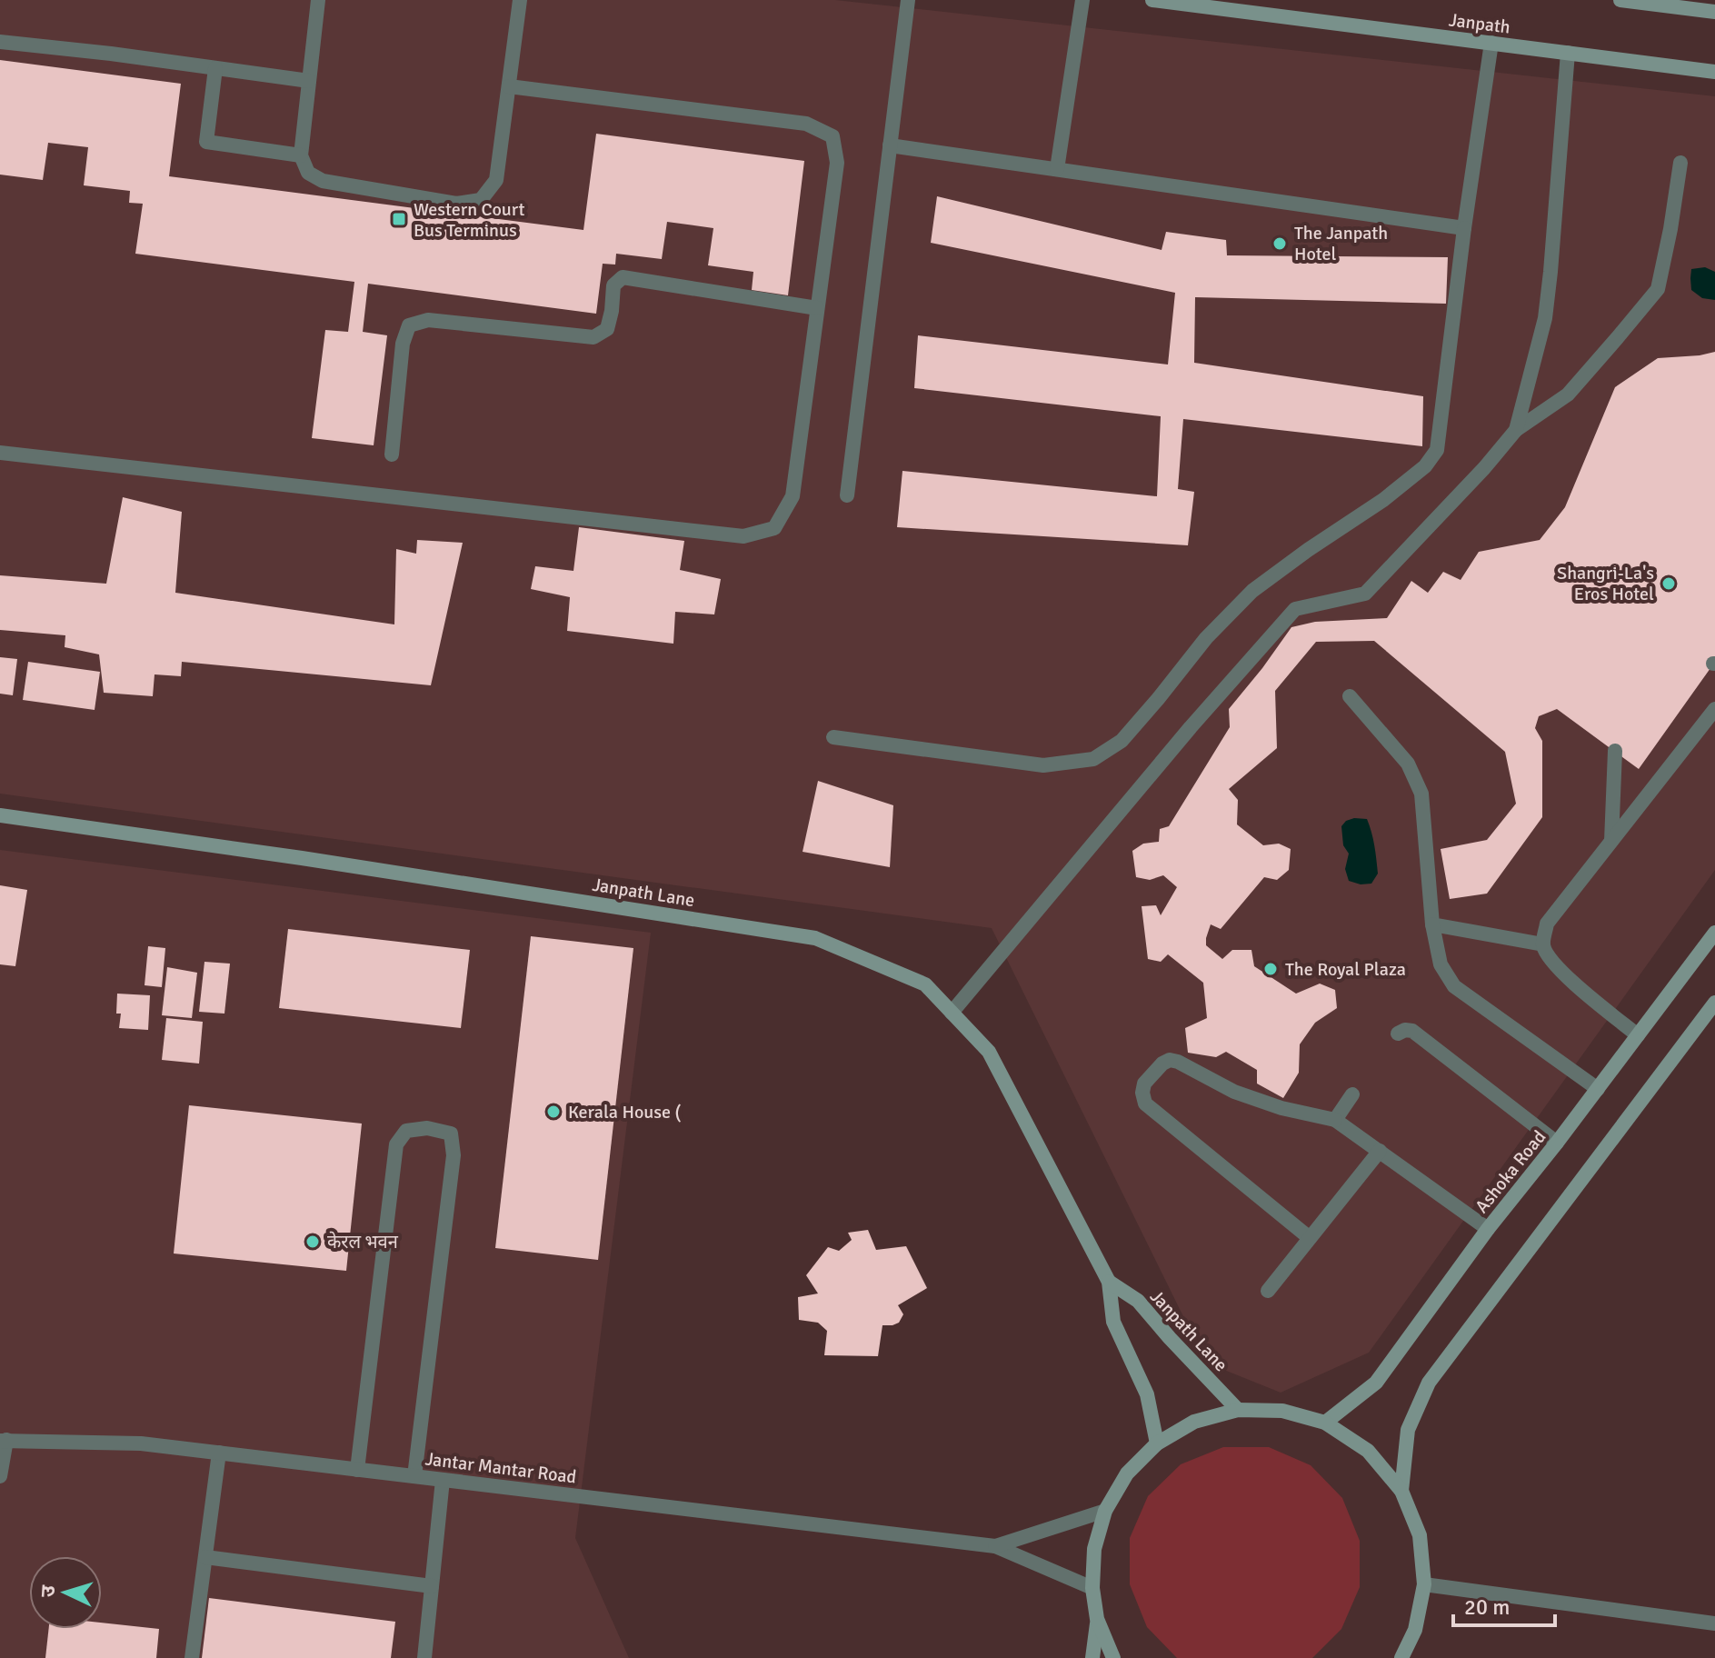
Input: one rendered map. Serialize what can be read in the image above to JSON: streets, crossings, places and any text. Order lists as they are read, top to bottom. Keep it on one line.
{"streets":{"main road":["Janpath","Janpath Lane","Ashoka Road"],"street":["Jantar Mantar Road"]},"places":{"transit":["Western Court Bus Terminus"],"other":["The Janpath Hotel","Shangri-La's Eros Hotel","The Royal Plaza","Kerala House (","केरल भवन"]},"scale_bar":"20 m","north":"left"}
